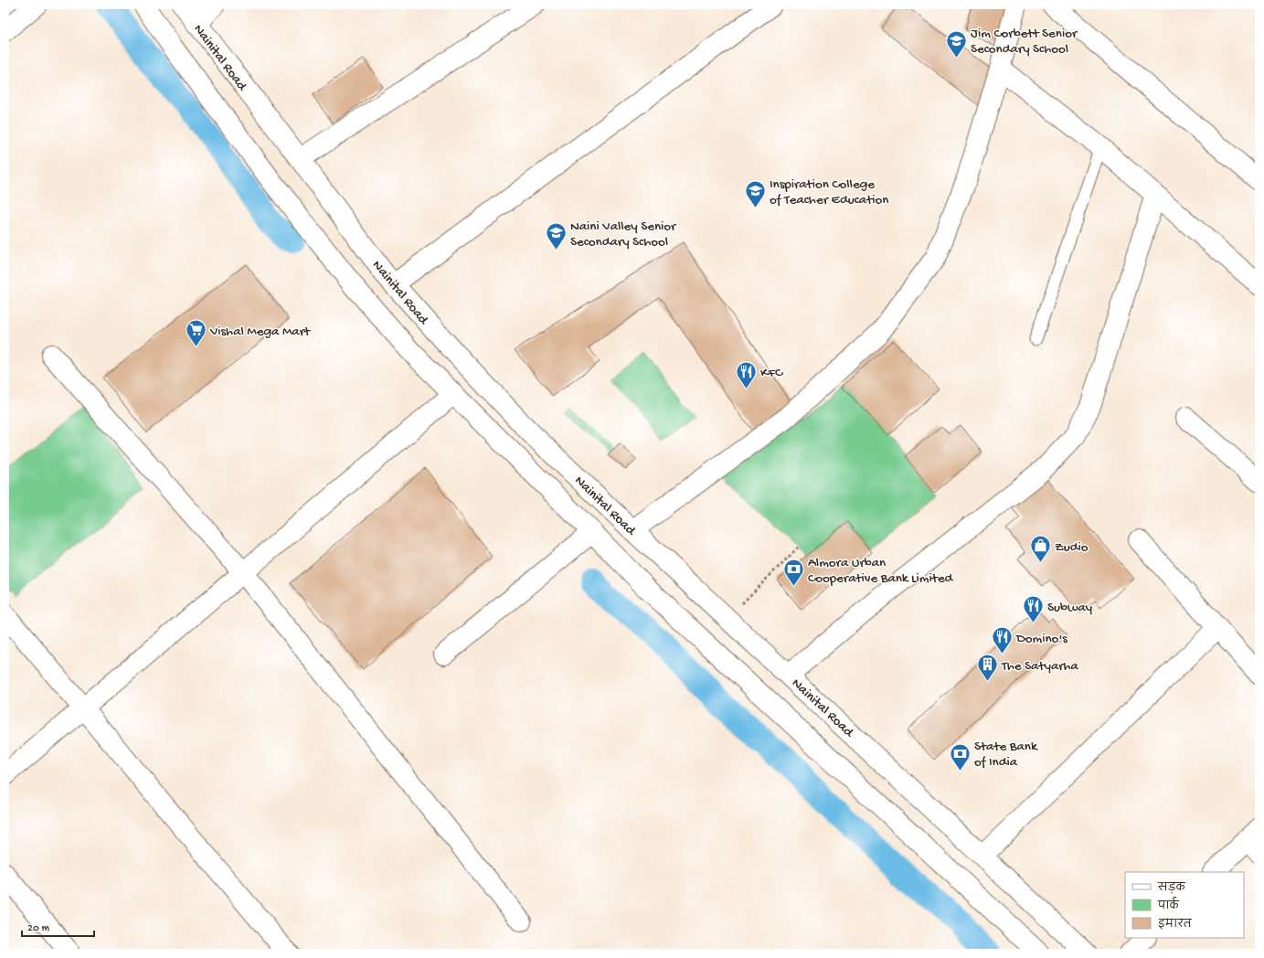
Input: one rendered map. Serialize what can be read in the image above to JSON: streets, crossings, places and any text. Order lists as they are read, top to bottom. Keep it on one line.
{"streets":{"main road":["Nainital Road"]},"places":{"school or university":["Jim Corbett Senior Secondary School","Inspiration College of Teacher Education","Naini Valley Senior Secondary School"],"supermarket":["Vishal Mega Mart"],"restaurant":["KFC","Subway","Domino's"],"shop":["Zudio"],"bank":["Almora Urban Cooperative Bank Limited","State Bank of India"],"building":["The Satyarha"]},"legend":["सड़क","पार्क","इमारत"],"scale_bar":"20 m"}
